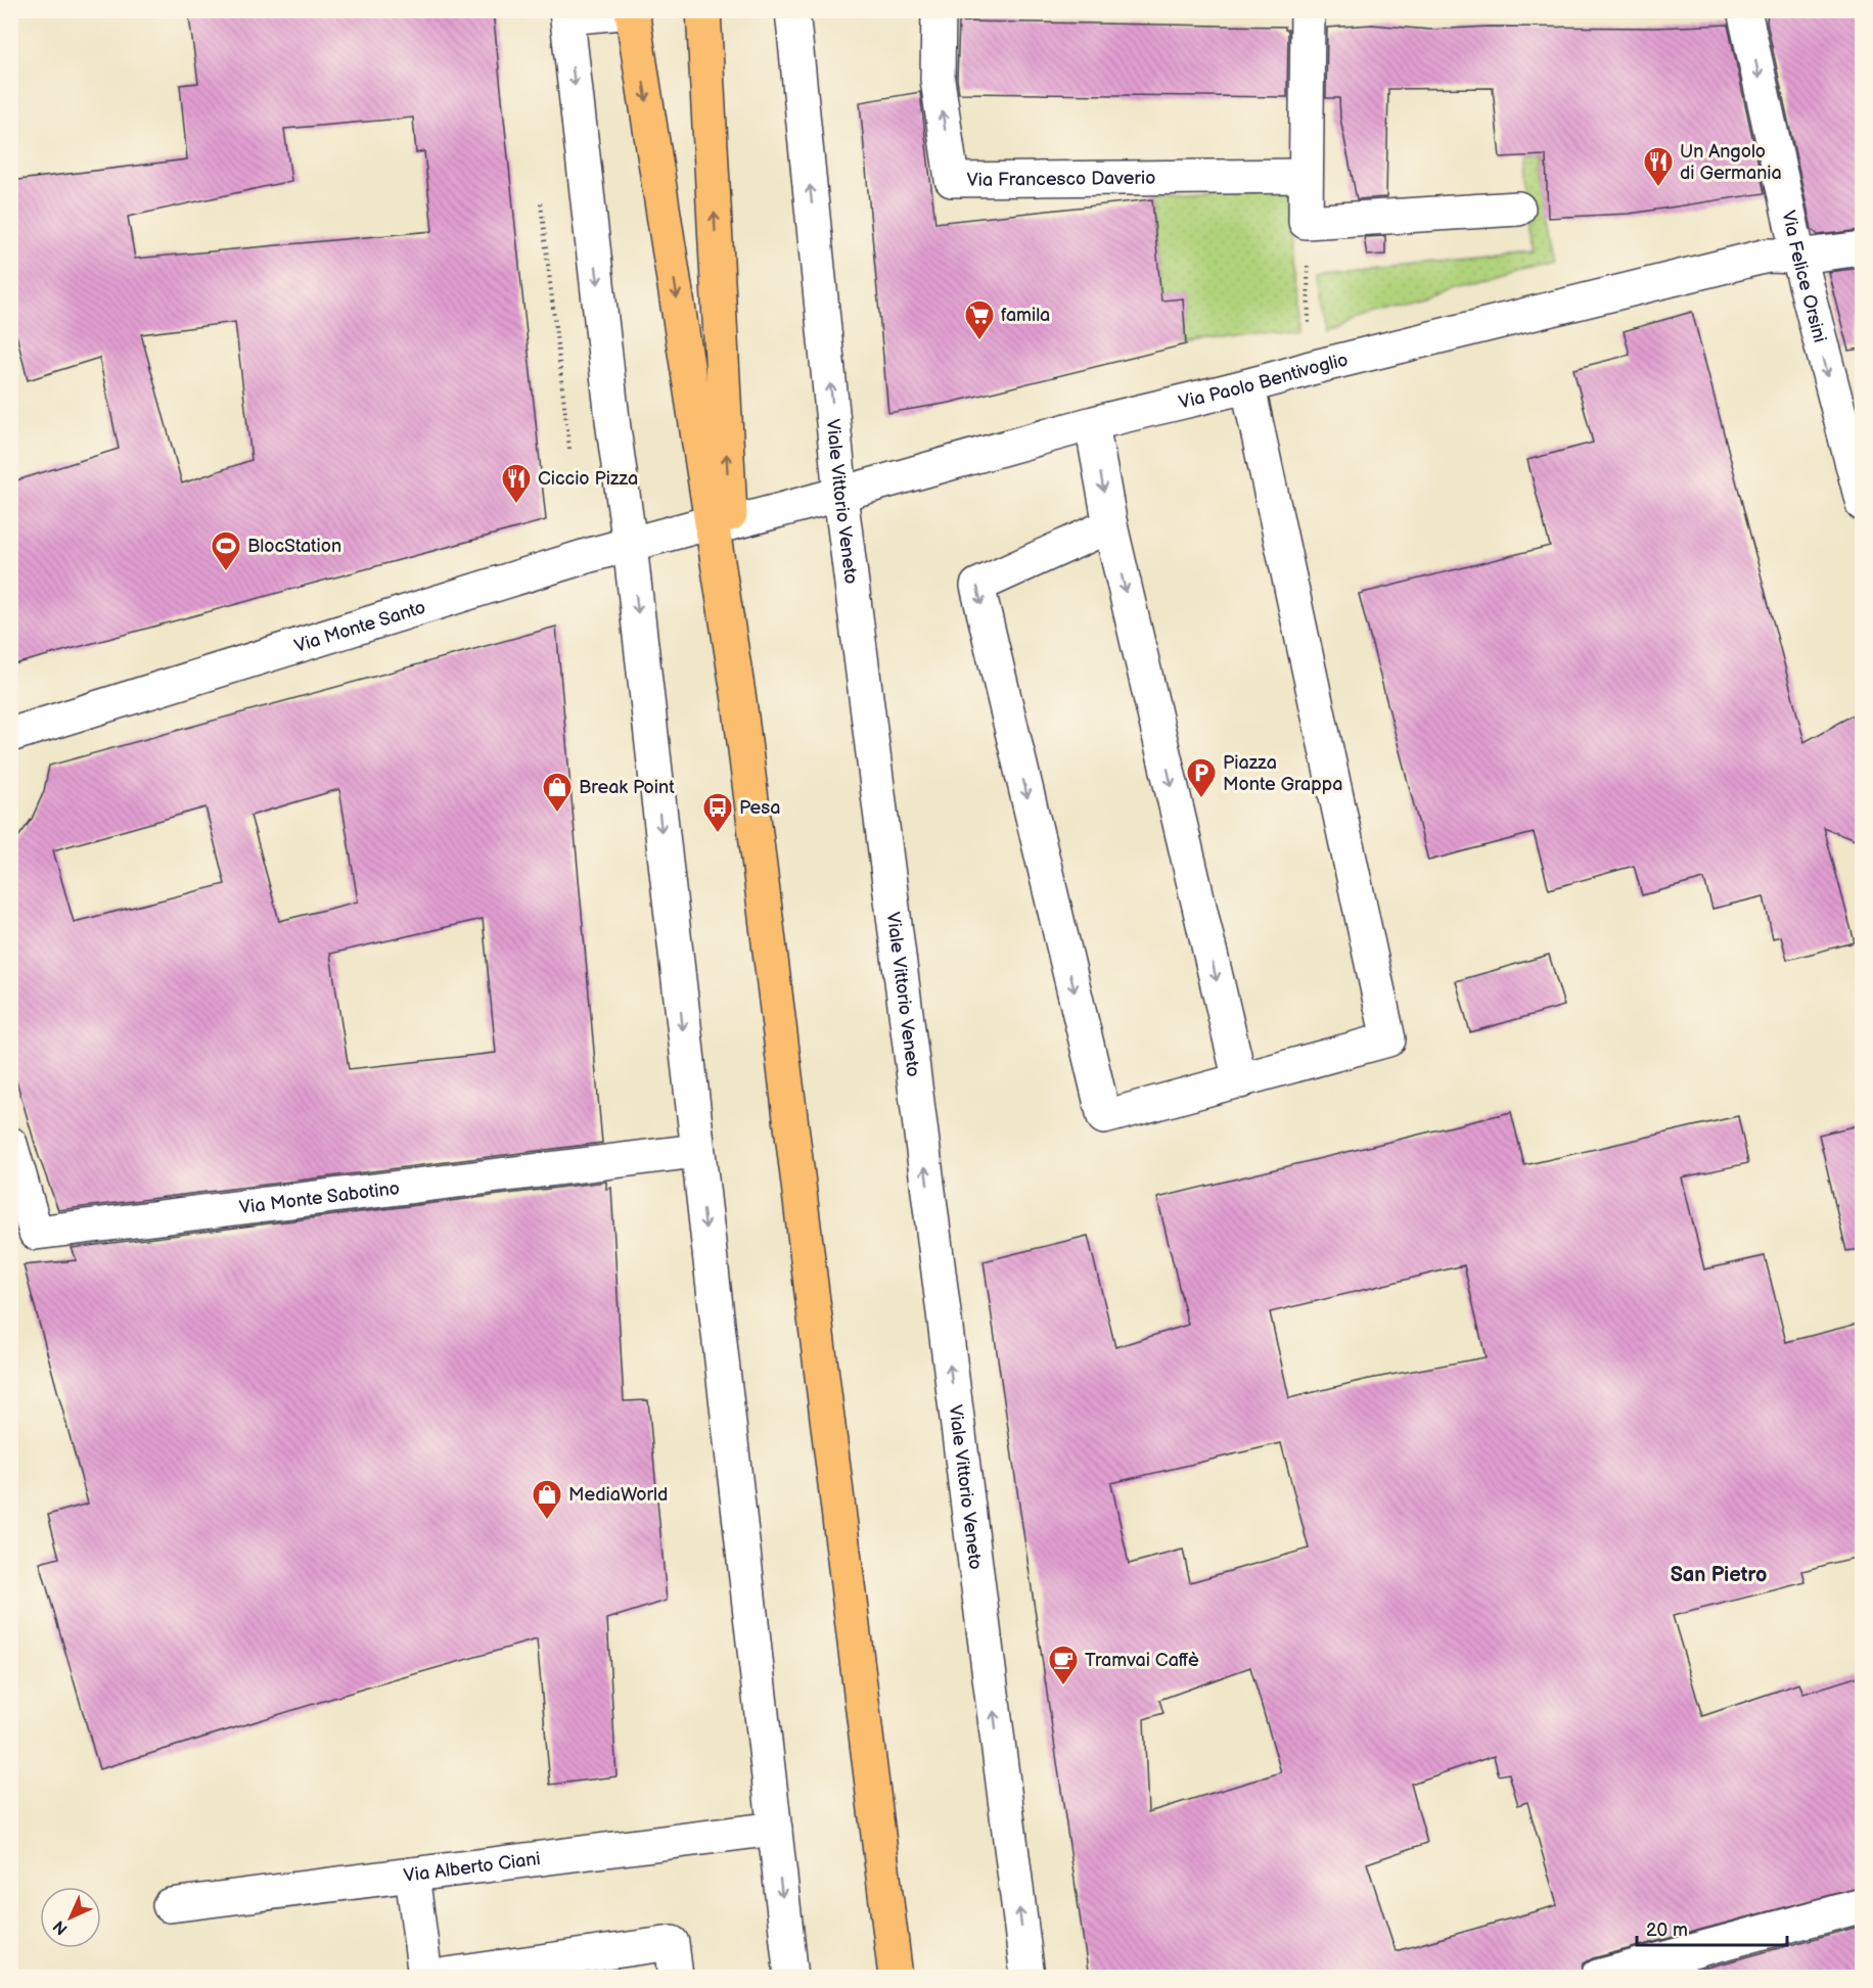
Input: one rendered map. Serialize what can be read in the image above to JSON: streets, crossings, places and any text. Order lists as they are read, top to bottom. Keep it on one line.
{"streets":{"street":["Via Francesco Daverio","Via Felice Orsini","Via Paolo Bentivoglio","Viale Vittorio Veneto","Via Monte Santo","Via Monte Sabotino","Via Alberto Ciani"]},"crossings":[["Via Felice Orsini","Via Paolo Bentivoglio"],["Via Paolo Bentivoglio","Viale Vittorio Veneto"],["Via Paolo Bentivoglio","Via Monte Santo"]],"one_way":["Via Felice Orsini"],"districts":["San Pietro"],"places":{"restaurant":["Un Angolo di Germania","Ciccio Pizza"],"supermarket":["famila"],"sports":["BlocStation"],"parking":["Piazza Monte Grappa"],"shop":["Break Point","MediaWorld"],"bus stop":["Pesa"],"cafe":["Tramvai Caffè"]},"scale_bar":"20 m","north":"bottom left"}
